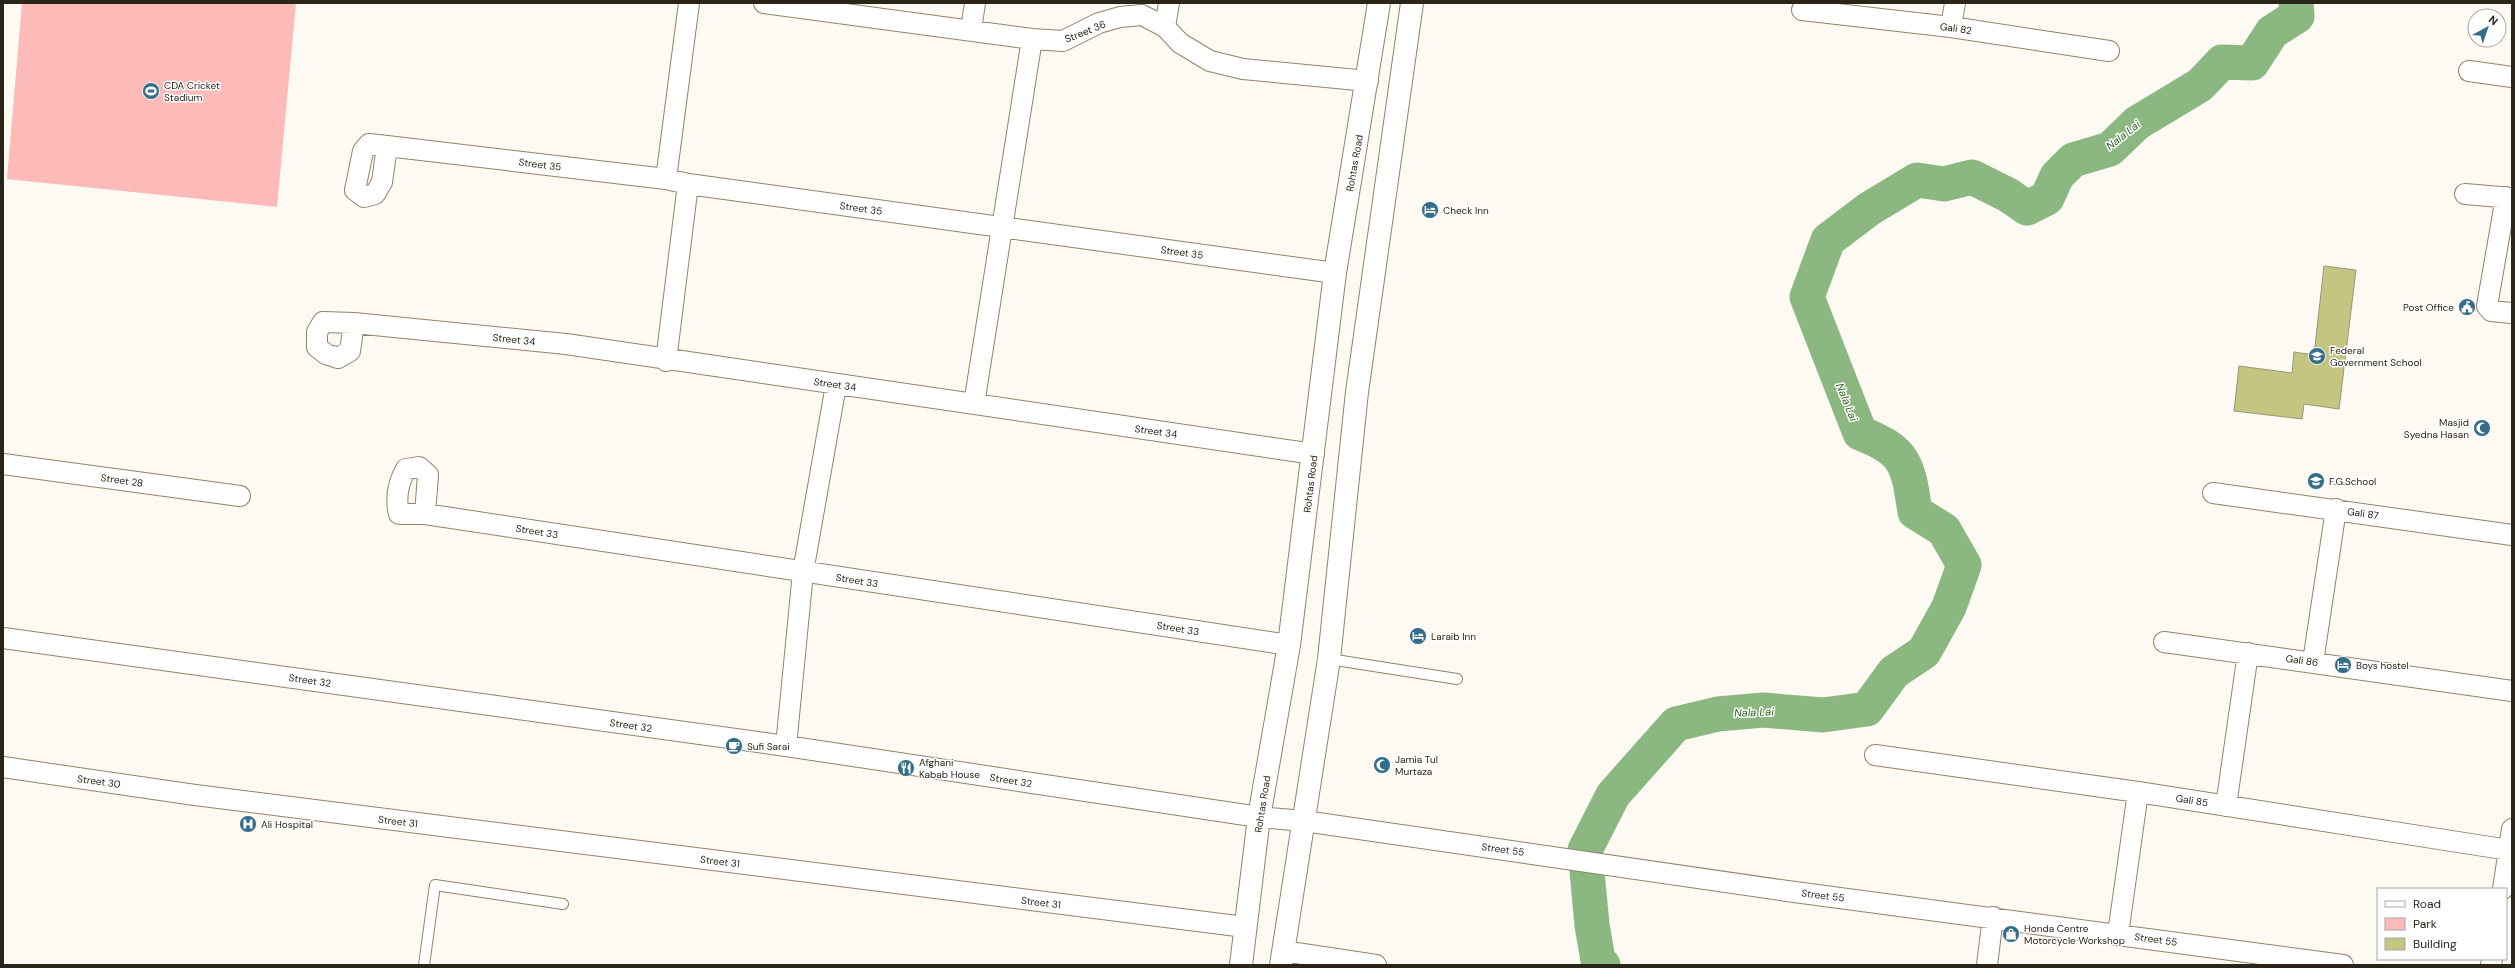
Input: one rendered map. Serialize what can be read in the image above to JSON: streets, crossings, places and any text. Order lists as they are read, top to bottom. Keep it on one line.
{"streets":{"main road":["Rohtas Road"],"street":["Gali 82","Street 36","Street 35","Street 34","Street 28","Gali 87","Street 33","Gali 86","Street 32","Street 30","Gali 85","Street 31","Street 55"]},"crossings":[["Street 36","Rohtas Road"],["Rohtas Road","Street 35"],["Rohtas Road","Street 34"],["Rohtas Road","Street 33"],["Rohtas Road","Street 32"],["Rohtas Road","Street 31"],["Street 32","Street 55"],["Street 30","Street 31"]],"water":["Nala Lai"],"places":{"sports":["CDA Cricket Stadium"],"hotel":["Check Inn","Laraib Inn","Boys hostel"],"public building":["Post Office"],"school or university":["Federal Government School","F.G.School"],"mosque":["Masjid Syedna Hasan","Jamia Tul Murtaza"],"cafe":["Sufi Sarai"],"restaurant":["Afghani Kabab House"],"hospital":["Ali Hospital"],"shop":["Honda Centre Motorcycle Workshop"]},"legend":["Road","Park","Building"],"north":"top right"}
